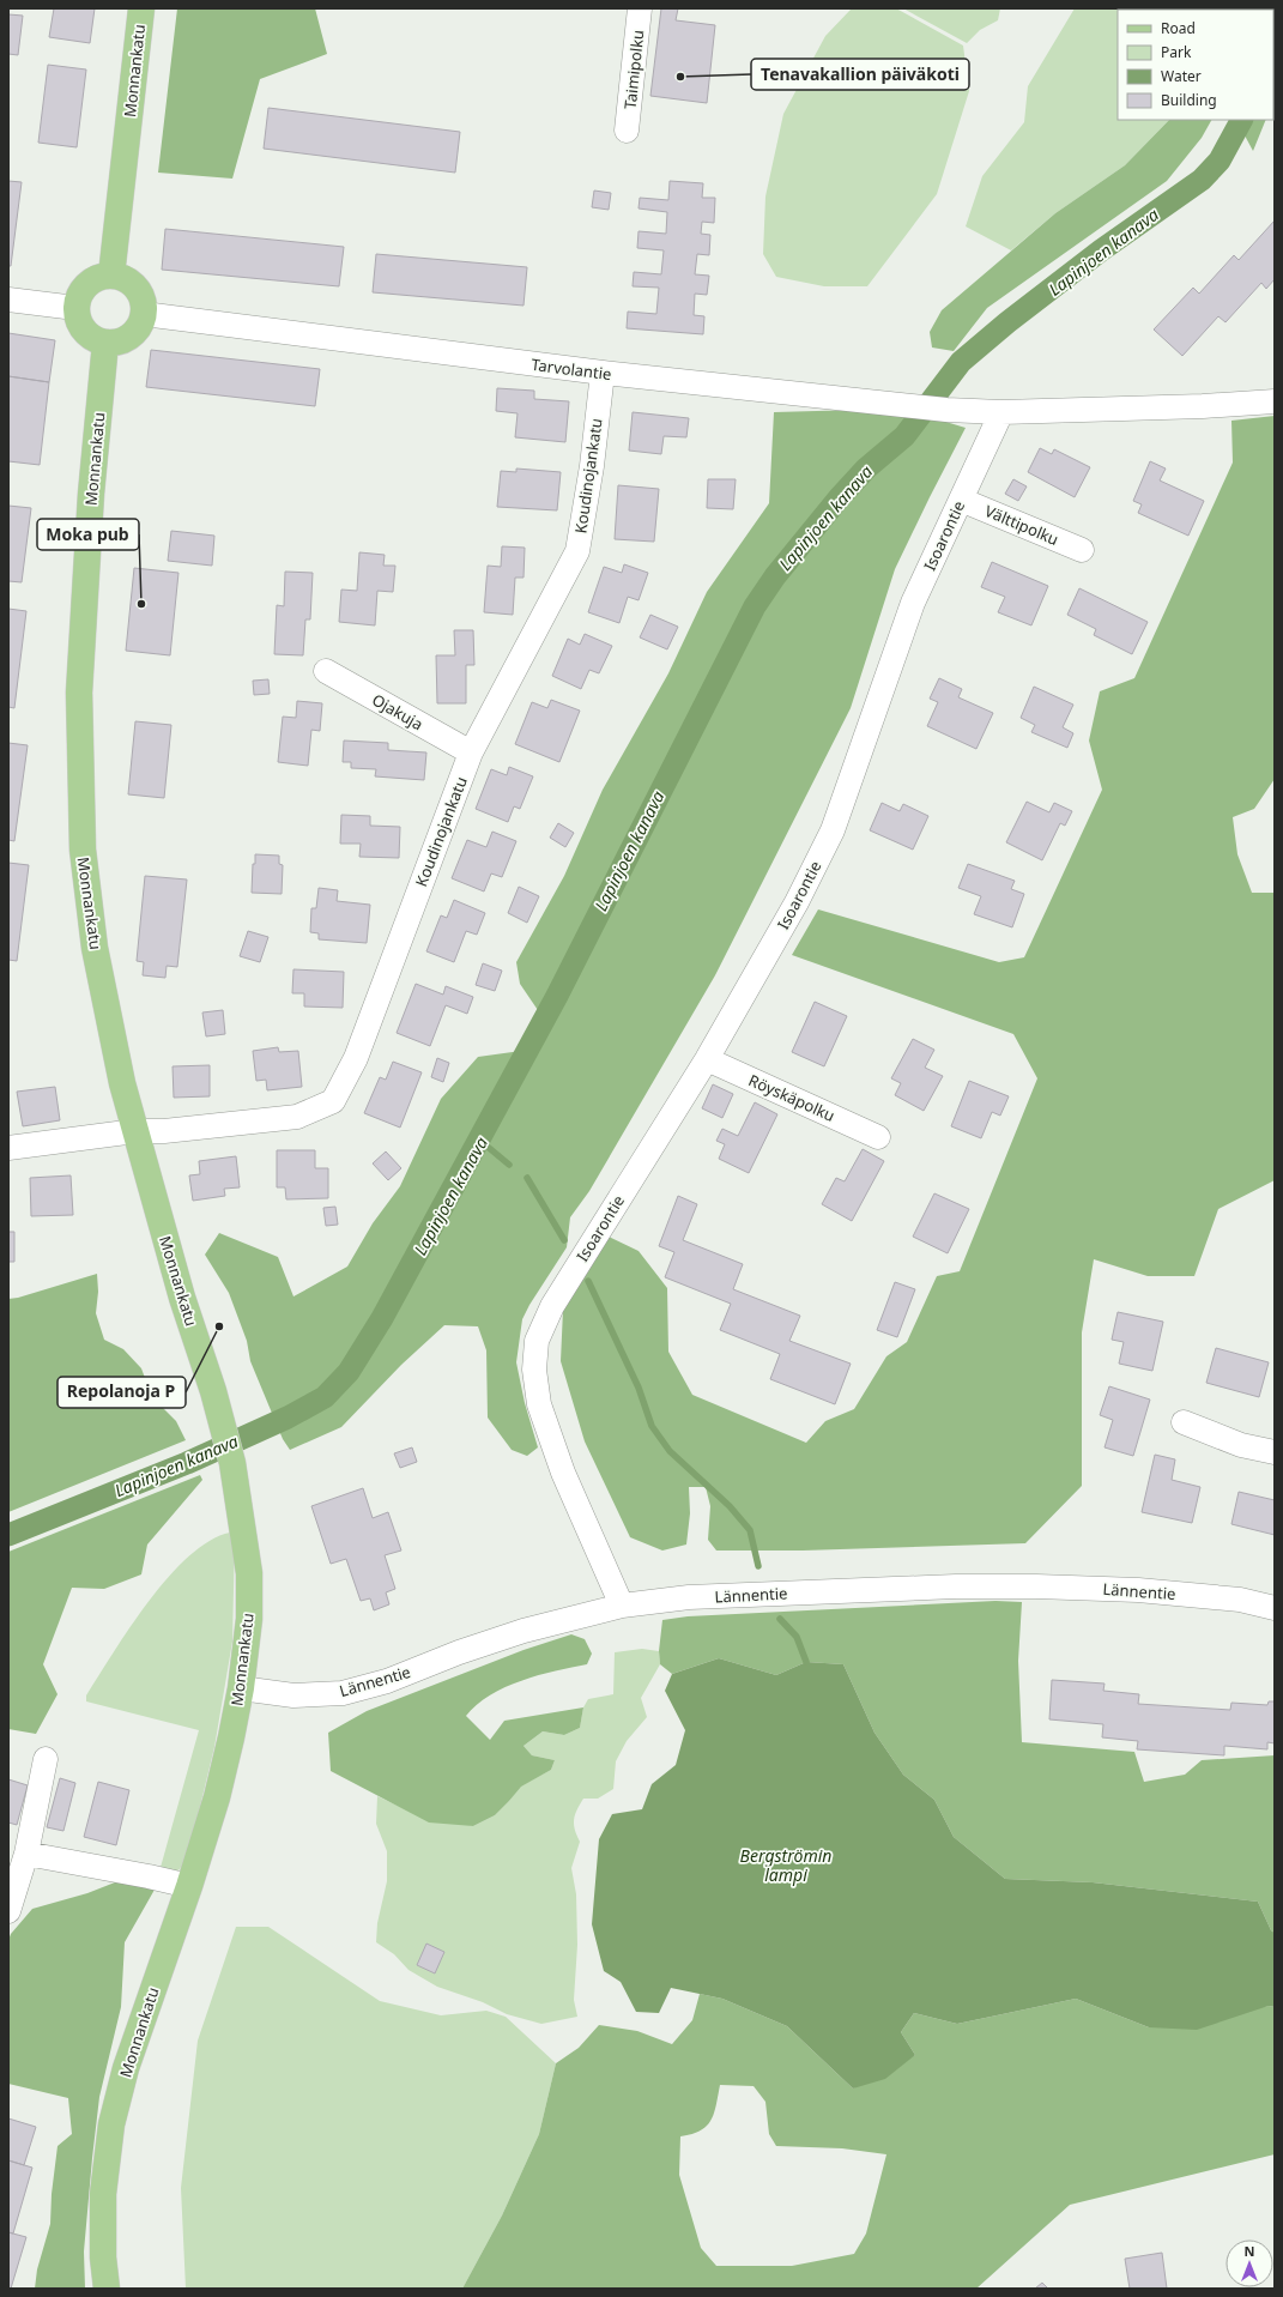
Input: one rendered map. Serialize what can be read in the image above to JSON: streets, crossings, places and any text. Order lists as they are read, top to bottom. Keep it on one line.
{"streets":{"main road":["Monnankatu"],"street":["Taimipolku","Tarvolantie","Koudinojankatu","Välttipolku","Isoarontie","Ojakuja","Röyskäpolku","Lännentie"]},"crossings":[["Monnankatu","Tarvolantie"],["Monnankatu","Koudinojankatu"],["Monnankatu","Lännentie"],["Tarvolantie","Koudinojankatu"],["Tarvolantie","Isoarontie"],["Koudinojankatu","Ojakuja"],["Välttipolku","Isoarontie"],["Isoarontie","Röyskäpolku"],["Isoarontie","Lännentie"]],"water":["Lapinjoen kanava","Bergströmin lampi"],"places":["Tenavakallion päiväkoti","Moka pub","Repolanoja P"],"legend":["Road","Park","Water","Building"],"north":"top"}
